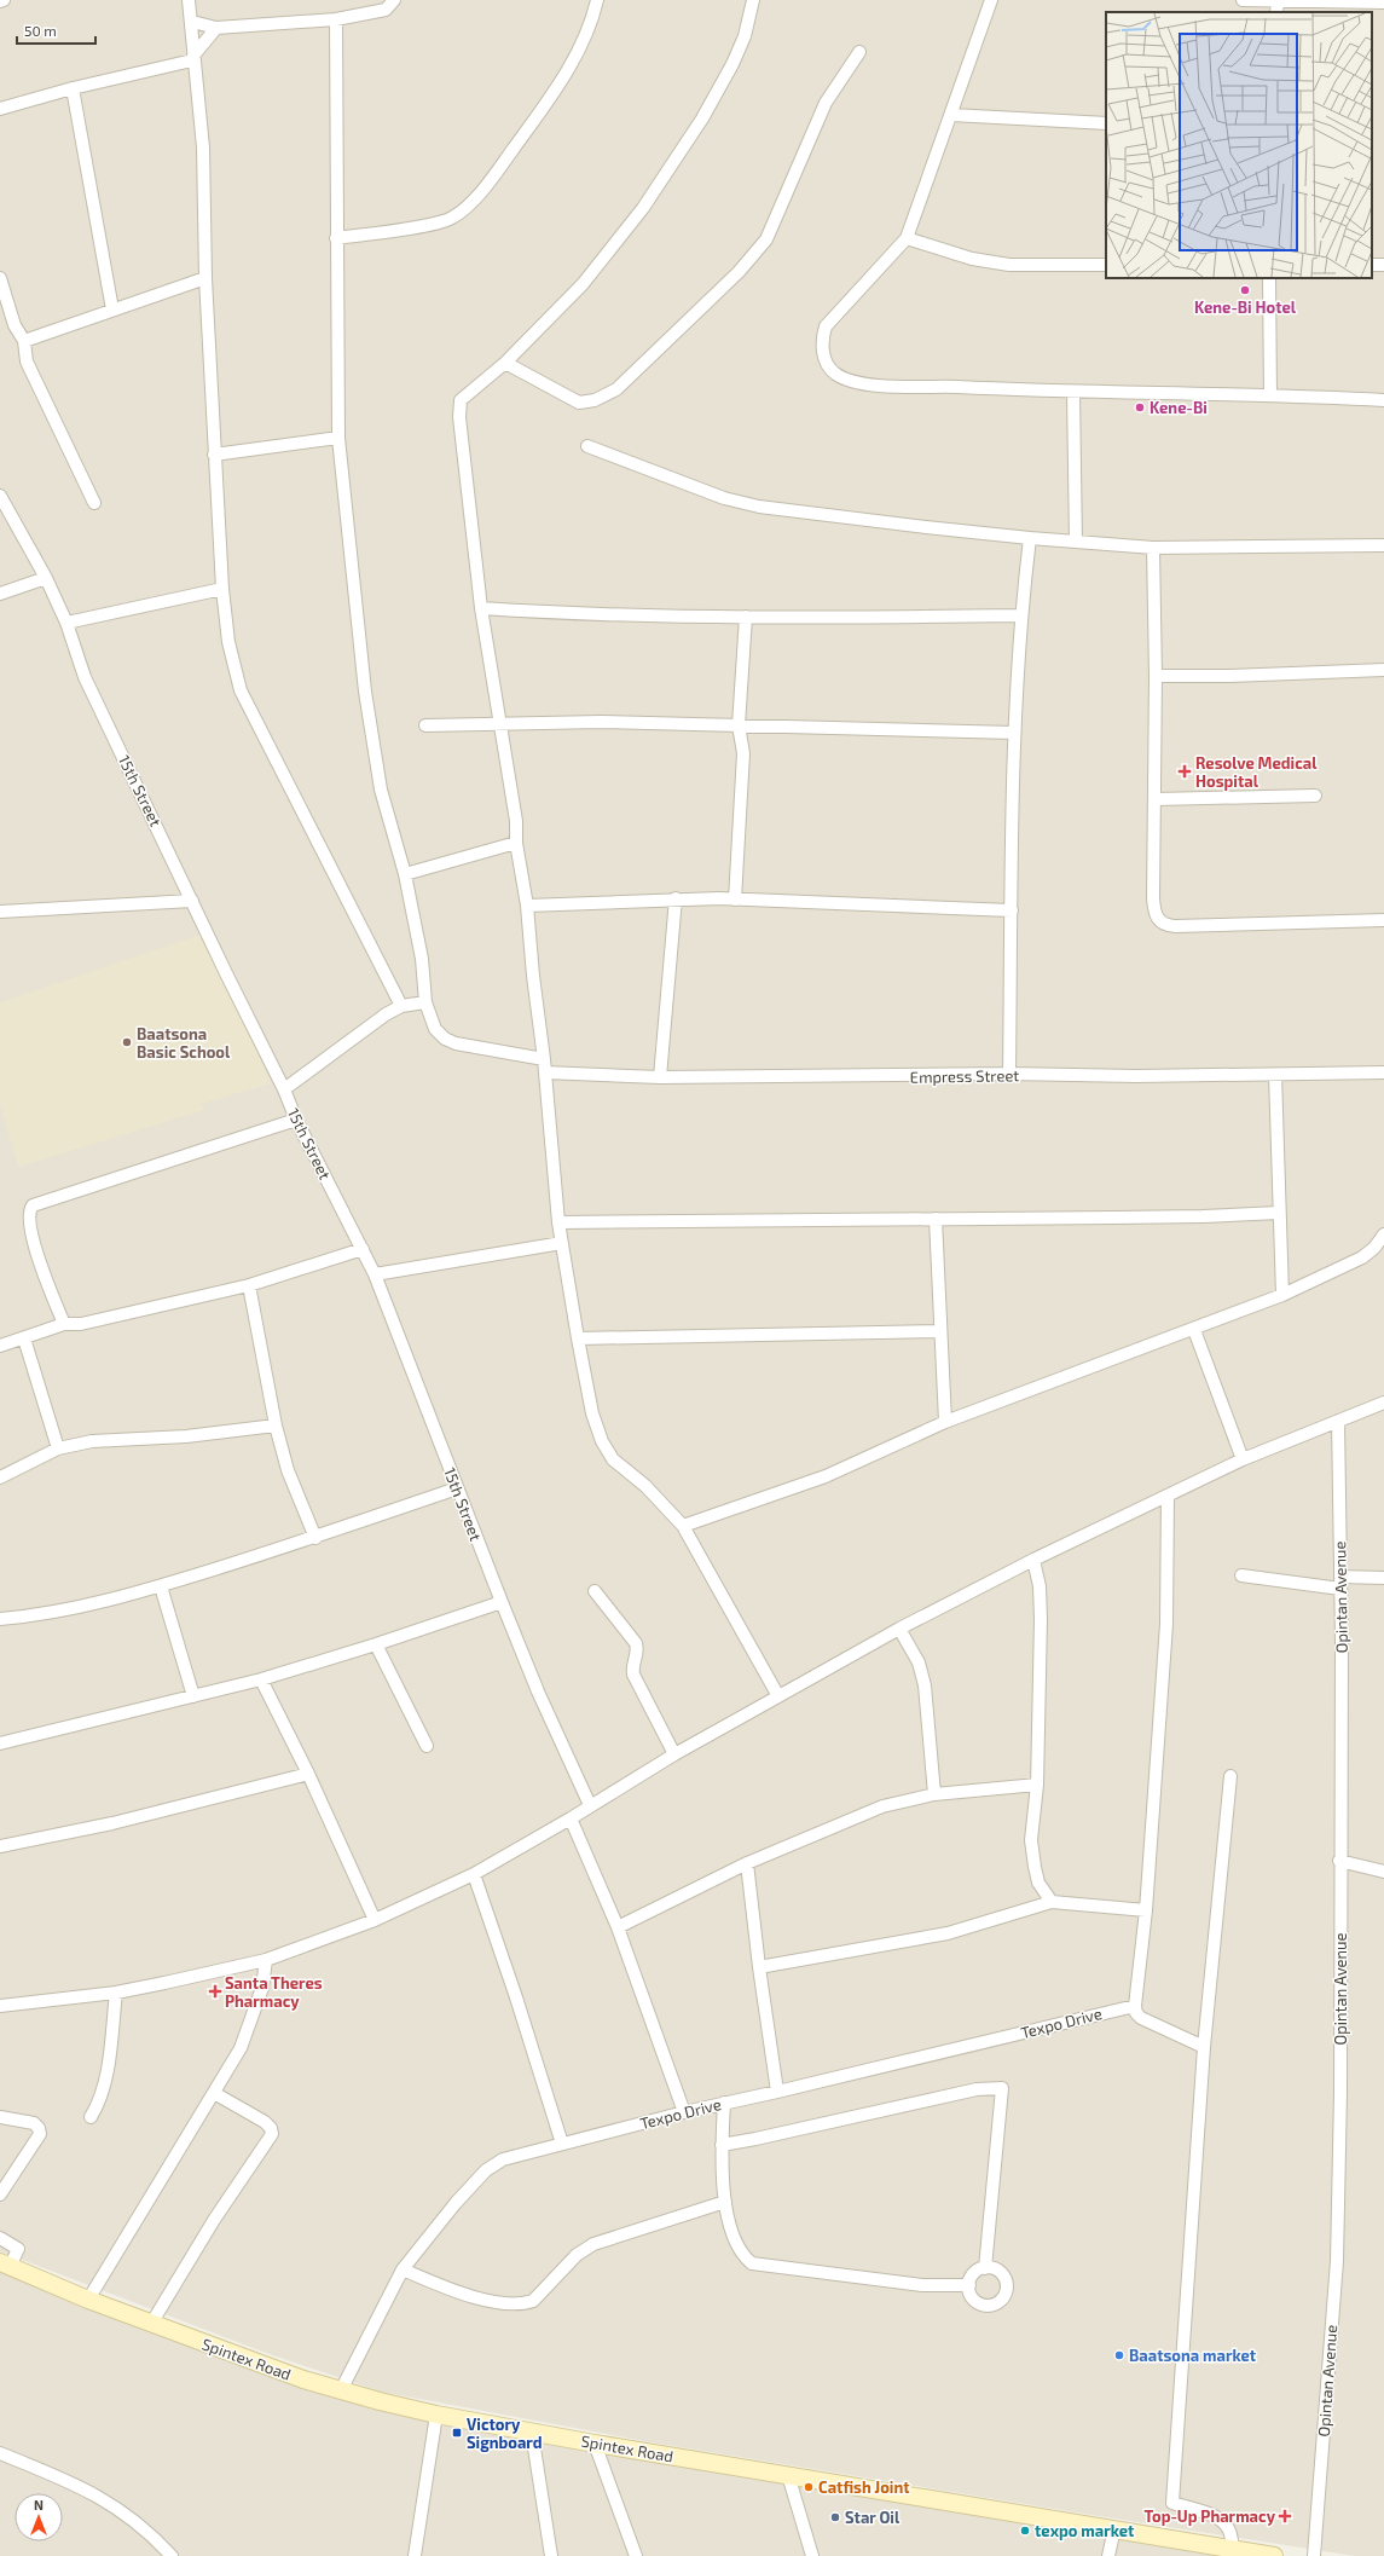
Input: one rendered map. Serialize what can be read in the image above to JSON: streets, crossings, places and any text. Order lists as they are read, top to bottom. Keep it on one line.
{"streets":{"main road":["Spintex Road"],"street":["15th Street","Empress Street","Opintan Avenue","Texpo Drive"]},"crossings":[["Texpo Drive","Spintex Road"]],"places":{"other":["Kene-Bi Hotel","Kene-Bi","Baatsona Basic School","Baatsona market","Catfish Joint","Star Oil","texpo market"],"health":["Resolve Medical Hospital","Santa Theres Pharmacy","Top-Up Pharmacy"],"transit":["Victory Signboard"]},"scale_bar":"50 m","north":"top"}
